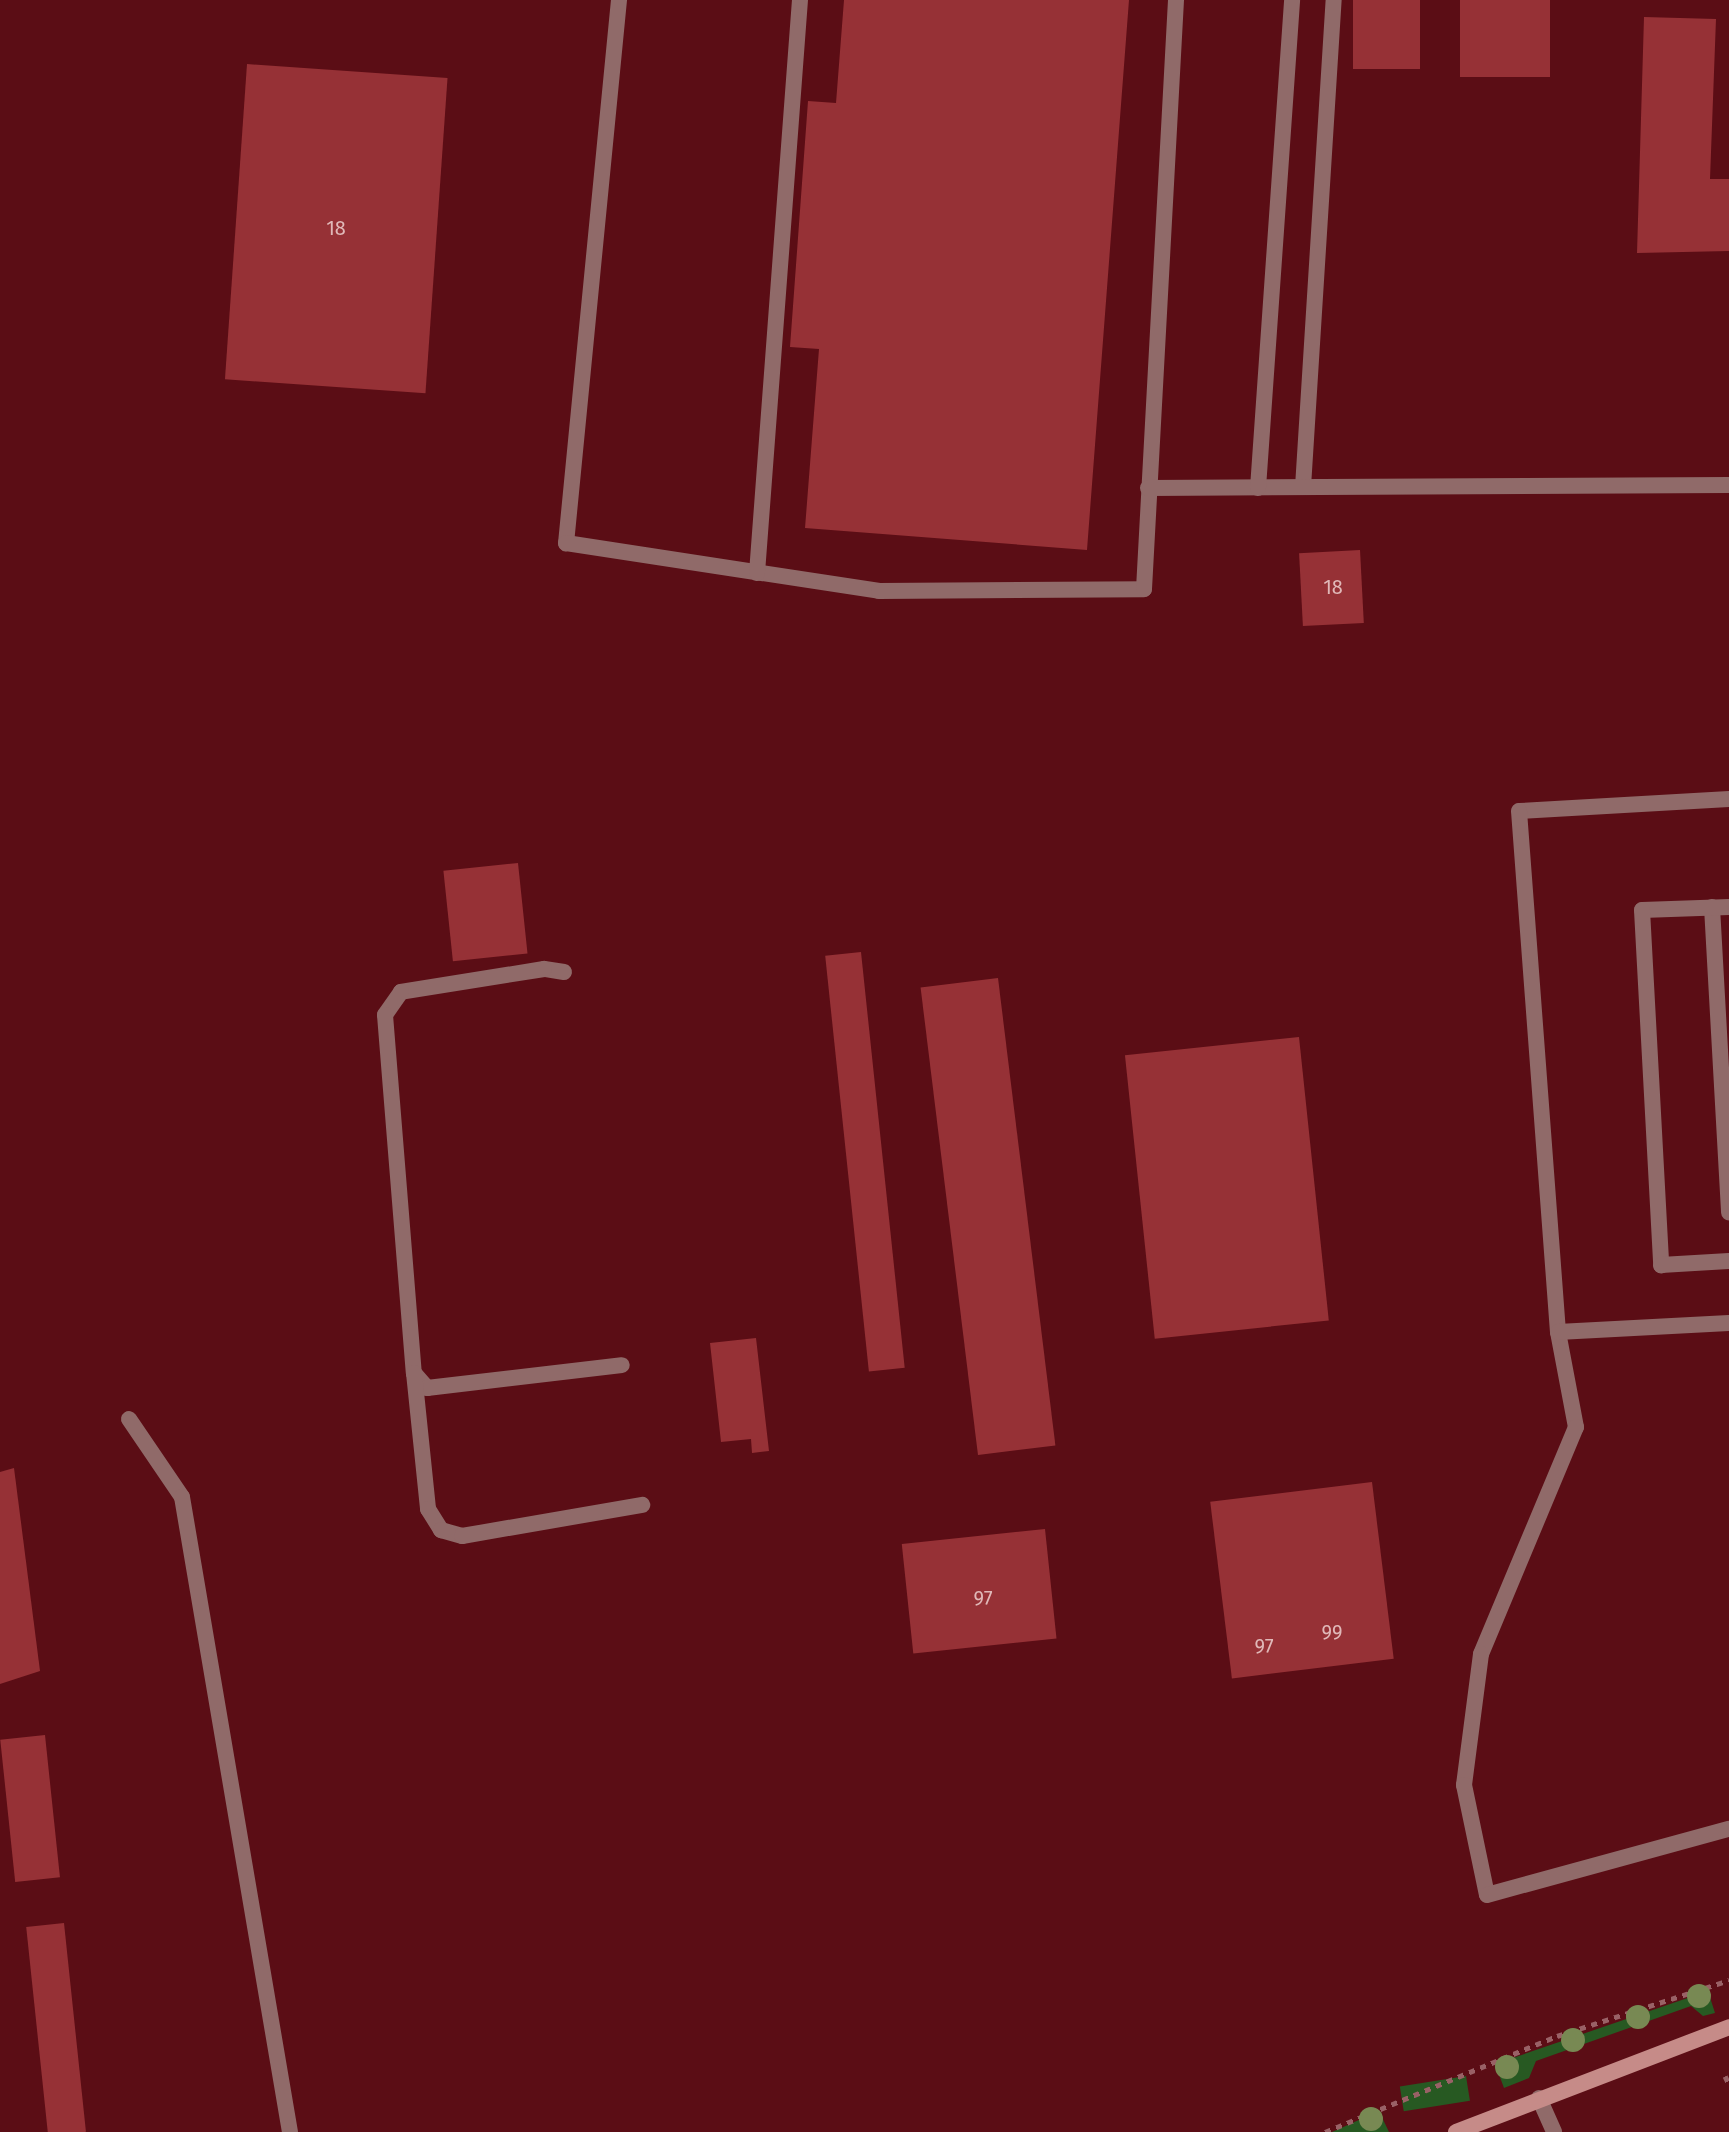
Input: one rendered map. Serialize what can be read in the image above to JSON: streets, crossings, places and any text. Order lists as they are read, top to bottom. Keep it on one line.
{"house_numbers":["18","18","97","99","97"]}
